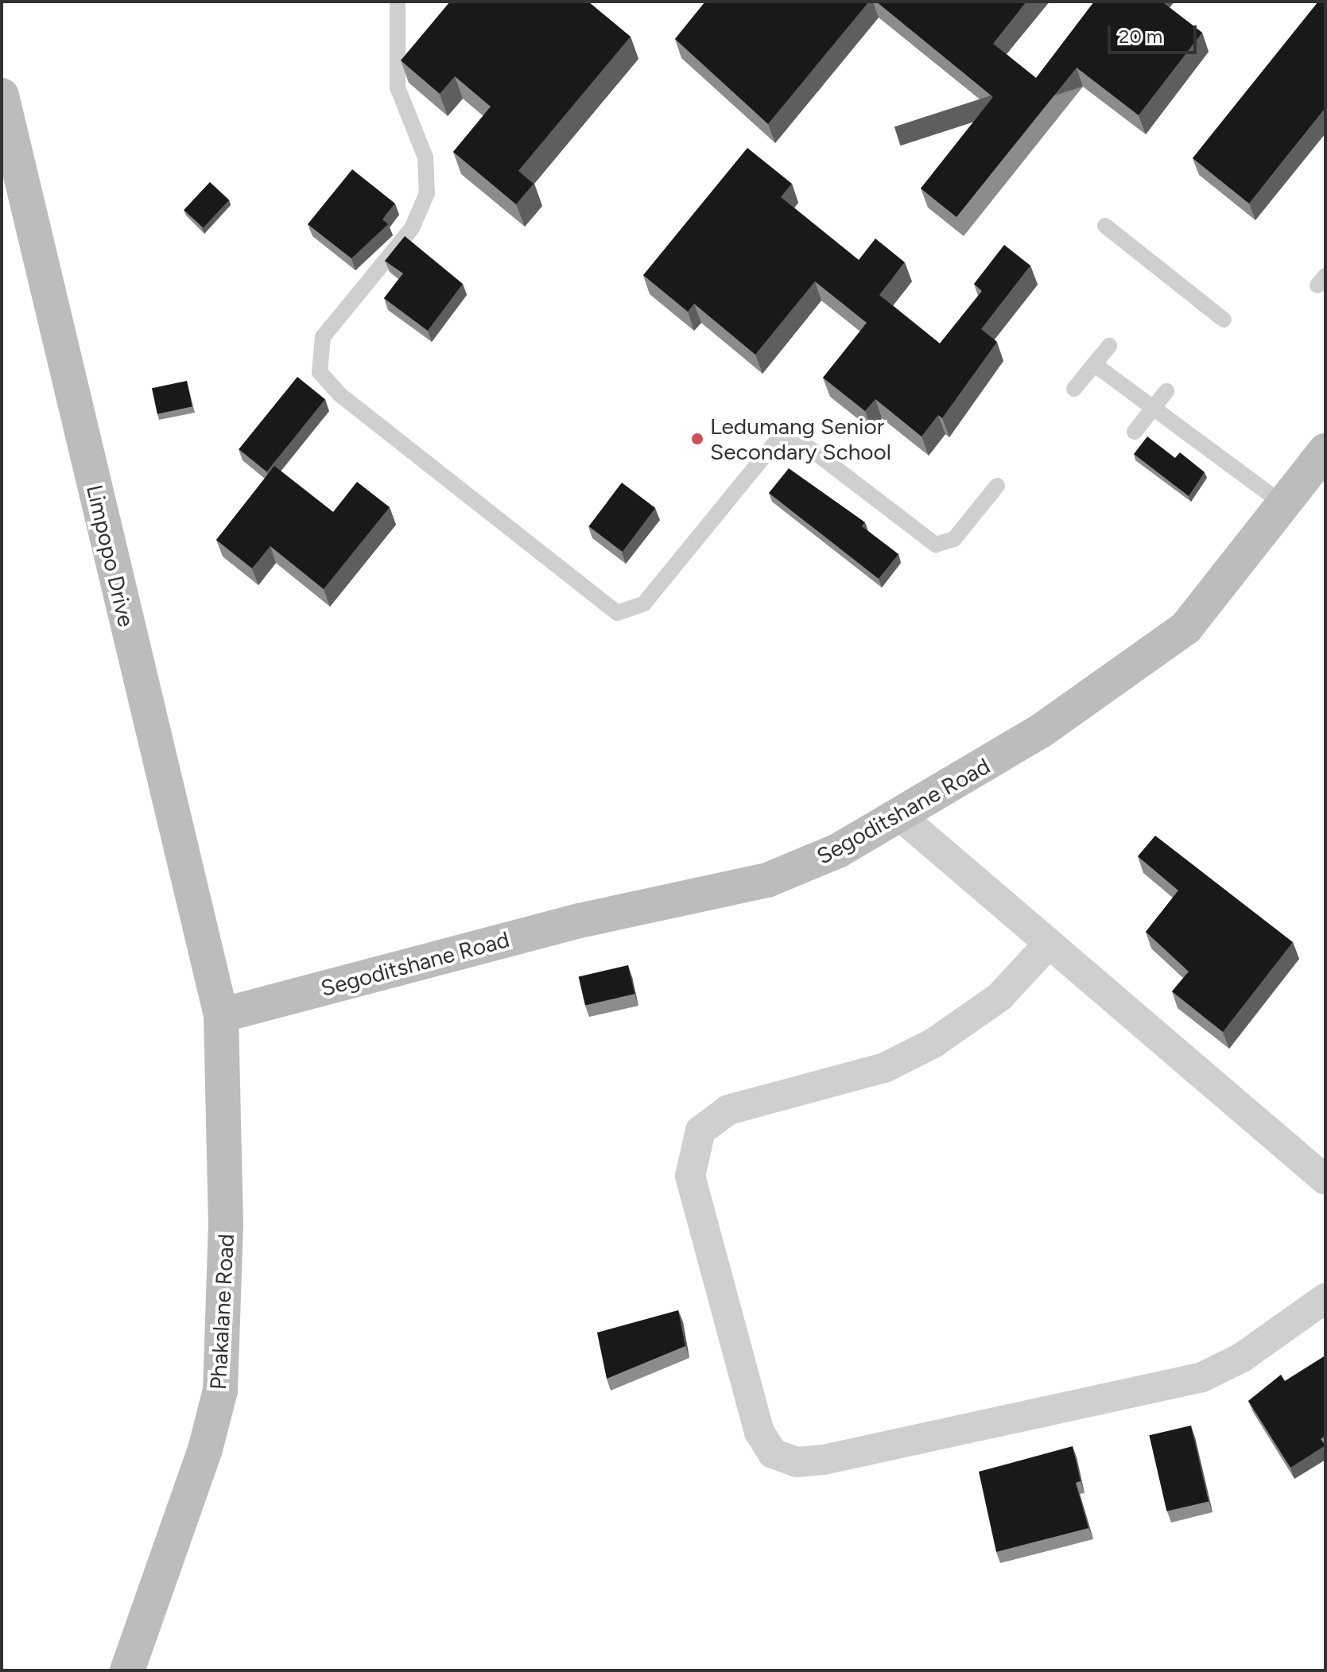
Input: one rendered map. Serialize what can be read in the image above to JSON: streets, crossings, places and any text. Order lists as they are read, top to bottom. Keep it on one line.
{"streets":{"street":["Limpopo Drive","Segoditshane Road","Phakalane Road"]},"crossings":[["Limpopo Drive","Segoditshane Road"],["Limpopo Drive","Phakalane Road"],["Segoditshane Road","Phakalane Road"]],"places":["Ledumang Senior Secondary School"],"scale_bar":"20 m"}
